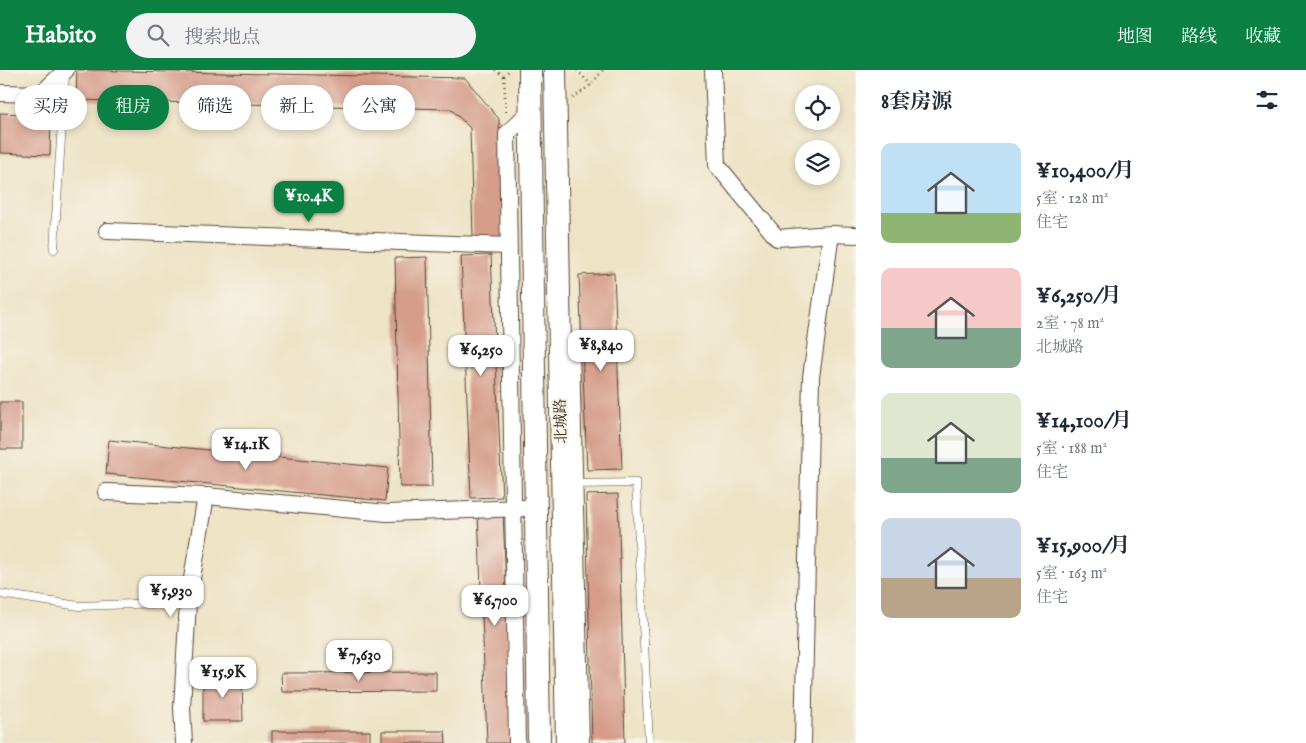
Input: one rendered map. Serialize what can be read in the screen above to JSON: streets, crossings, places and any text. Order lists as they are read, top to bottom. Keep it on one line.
{"streets":{"main road":["北城路"]},"page":{"header":"Habito","search":"搜索地点","nav":["地图","路线","收藏"],"heading":"8套房源","chip":["买房","租房","筛选","新上","公寓"],"list":[{"name":"¥10,400/月","note":"5室 · 128 m² · 住宅"},{"name":"¥6,250/月","note":"2室 · 78 m² · 北城路"},{"name":"¥14,100/月","note":"5室 · 188 m² · 住宅"},{"name":"¥15,900/月","note":"5室 · 163 m² · 住宅"}],"price":["¥10.4K","¥8,840","¥6,250","¥14.1K","¥5,930","¥6,700","¥7,630","¥15.9K"]}}
